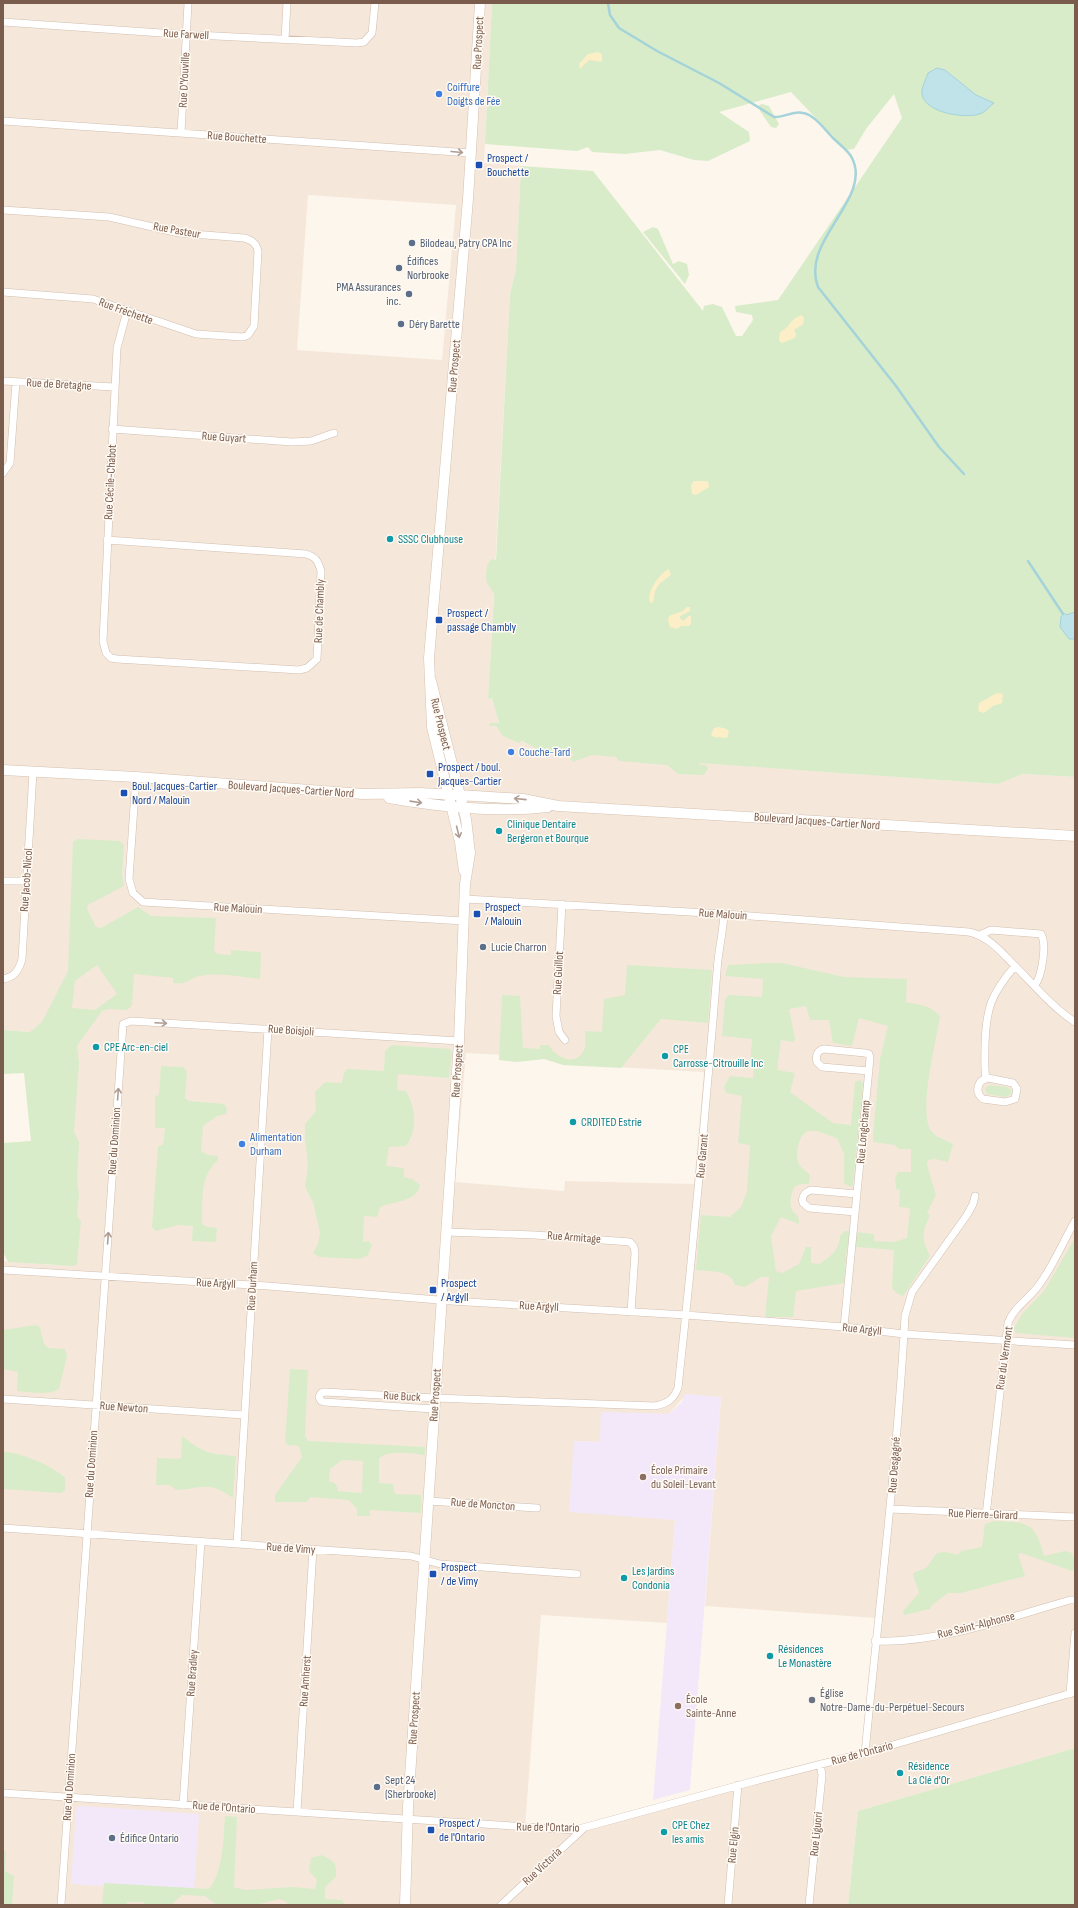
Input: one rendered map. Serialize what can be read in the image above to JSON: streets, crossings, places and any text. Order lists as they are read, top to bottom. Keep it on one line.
{"streets":{"street":["Rue Farwell","Rue Prospect","Rue D'Youville","Rue Bouchette","Rue Pasteur","Rue Fréchette","Rue de Bretagne","Rue Guyart","Rue Cécile-Chabot","Rue de Chambly","Boulevard Jacques-Cartier Nord","Rue Jacob-Nicol","Rue Malouin","Rue Guillot","Rue Boisjoli","Rue Longchamp","Rue du Dominion","Rue Garant","Rue Armitage","Rue Argyll","Rue Durham","Rue du Vermont","Rue Buck","Rue Newton","Rue Desgagné","Rue de Moncton","Rue Pierre-Girard","Rue de Vimy","Rue Saint-Alphonse","Rue Bradley","Rue Amherst","Rue de l'Ontario","Rue Liguori","Rue Elgin","Rue Victoria"]},"crossings":[["Rue Farwell","Rue D'Youville"],["Rue Prospect","Rue Bouchette"],["Rue Prospect","Boulevard Jacques-Cartier Nord"],["Rue Prospect","Rue Malouin"],["Rue Prospect","Rue Boisjoli"],["Rue Prospect","Rue Armitage"],["Rue Prospect","Rue Argyll"],["Rue Prospect","Rue Buck"],["Rue Prospect","Rue de Moncton"],["Rue Prospect","Rue de Vimy"],["Rue Prospect","Rue de l'Ontario"],["Rue D'Youville","Rue Bouchette"],["Rue Pasteur","Rue Fréchette"],["Rue Fréchette","Rue Cécile-Chabot"],["Rue de Bretagne","Rue Cécile-Chabot"],["Rue Guyart","Rue Cécile-Chabot"],["Rue Cécile-Chabot","Rue de Chambly"],["Boulevard Jacques-Cartier Nord","Rue Jacob-Nicol"],["Boulevard Jacques-Cartier Nord","Rue Malouin"],["Rue Malouin","Rue Guillot"],["Rue Malouin","Rue Garant"],["Rue Boisjoli","Rue du Dominion"],["Rue Boisjoli","Rue Durham"],["Rue Longchamp","Rue Argyll"],["Rue du Dominion","Rue Argyll"],["Rue du Dominion","Rue Newton"],["Rue du Dominion","Rue de Vimy"],["Rue du Dominion","Rue de l'Ontario"],["Rue Garant","Rue Argyll"],["Rue Garant","Rue Buck"],["Rue Armitage","Rue Argyll"],["Rue Argyll","Rue Durham"],["Rue Argyll","Rue du Vermont"],["Rue Argyll","Rue Desgagné"],["Rue Durham","Rue Newton"],["Rue Durham","Rue de Vimy"],["Rue du Vermont","Rue Pierre-Girard"],["Rue Desgagné","Rue Pierre-Girard"],["Rue Desgagné","Rue Saint-Alphonse"],["Rue Desgagné","Rue de l'Ontario"],["Rue de Vimy","Rue Bradley"],["Rue de Vimy","Rue Amherst"],["Rue Bradley","Rue de l'Ontario"],["Rue Amherst","Rue de l'Ontario"],["Rue de l'Ontario","Rue Liguori"],["Rue de l'Ontario","Rue Elgin"],["Rue de l'Ontario","Rue Victoria"]],"one_way":["Rue Bouchette","Rue Boisjoli"],"places":{"other":["Coiffure Doigts de Fée","Bilodeau, Patry CPA Inc","Édifices Norbrooke","PMA Assurances inc.","Déry Barette","SSSC Clubhouse","Couche-Tard","Clinique Dentaire Bergeron et Bourque","Lucie Charron","CPE Arc-en-ciel","CPE Carrosse-Citrouille Inc","CRDITED Estrie","Alimentation Durham","École Primaire du Soleil-Levant","Les Jardins Condonia","Résidences Le Monastère","Église Notre-Dame-du-Perpétuel-Secours","École Sainte-Anne","Résidence La Clé d'Or","Sept 24 (Sherbrooke)","CPE Chez les amis","Édifice Ontario"],"transit":["Prospect / Bouchette","Prospect / passage Chambly","Prospect / boul. Jacques-Cartier","Boul. Jacques-Cartier Nord / Malouin","Prospect / Malouin","Prospect / Argyll","Prospect / de Vimy","Prospect / de l'Ontario"]}}
